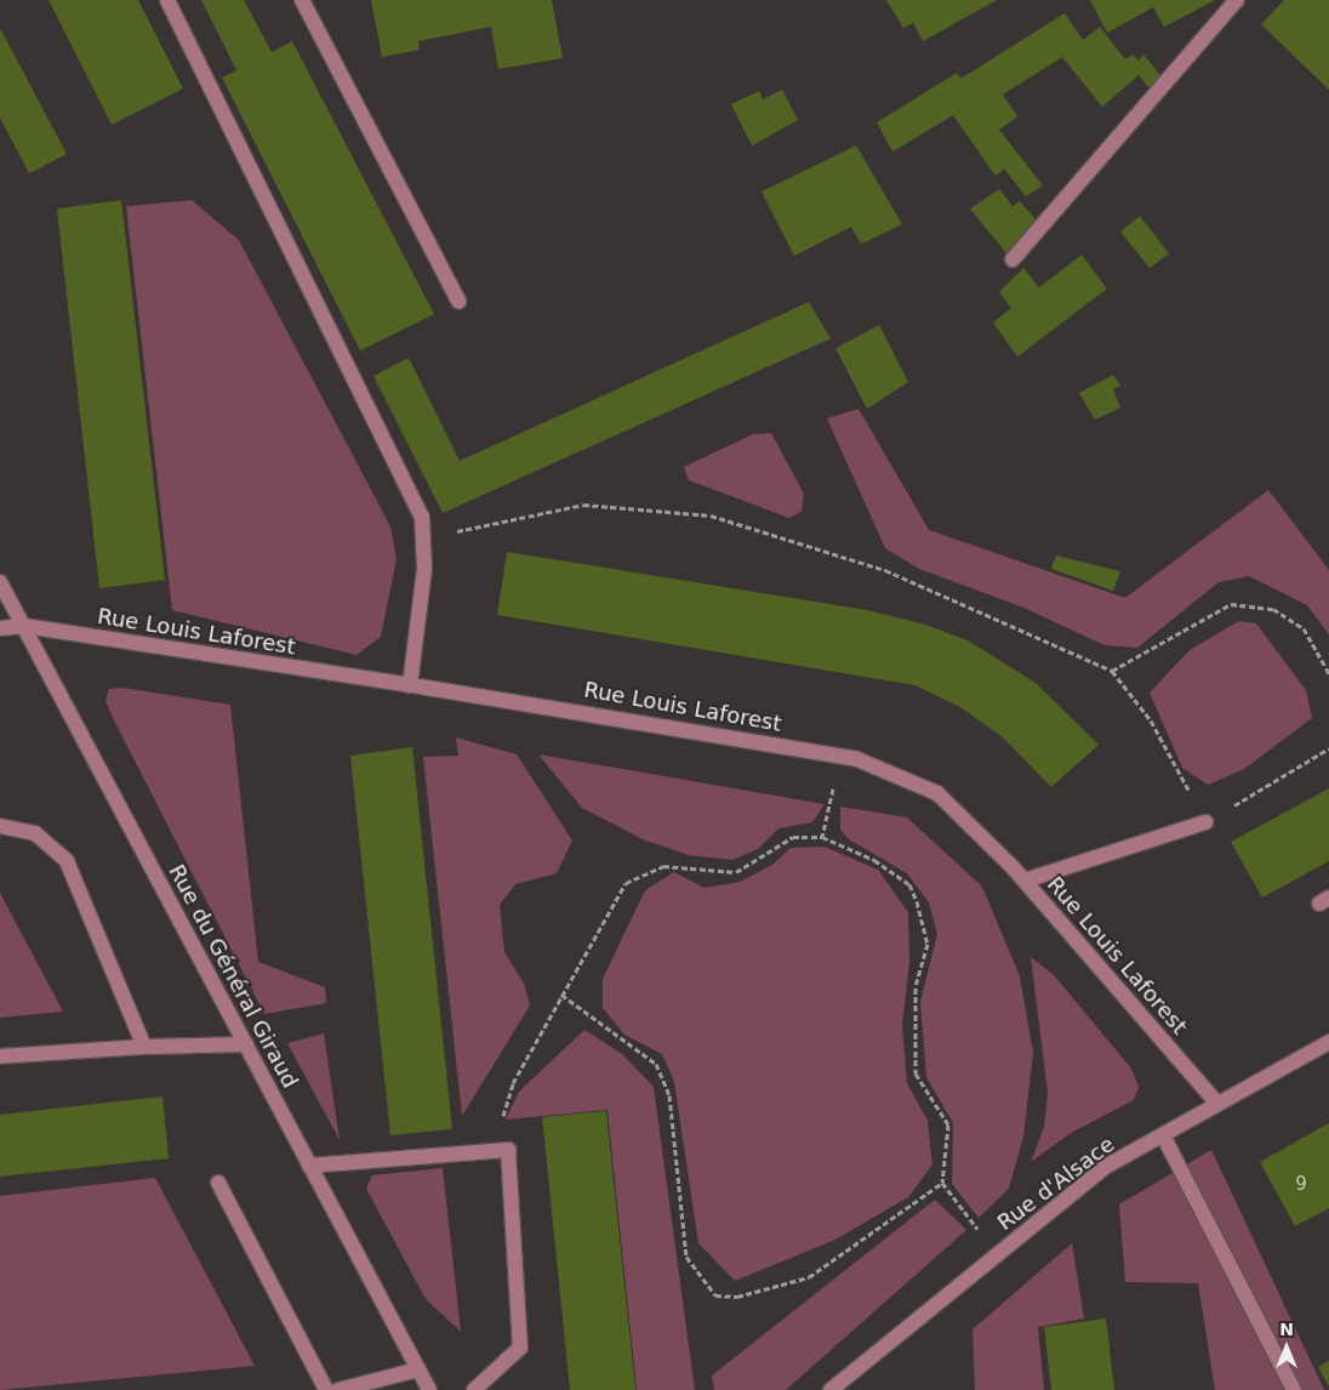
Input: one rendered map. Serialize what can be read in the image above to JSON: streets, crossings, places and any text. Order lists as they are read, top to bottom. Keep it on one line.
{"streets":{"street":["Rue Louis Laforest","Rue du Général Giraud","Rue d'Alsace"]},"crossings":[["Rue Louis Laforest","Rue du Général Giraud"],["Rue Louis Laforest","Rue d'Alsace"]],"house_numbers":["9"],"north":"top"}
